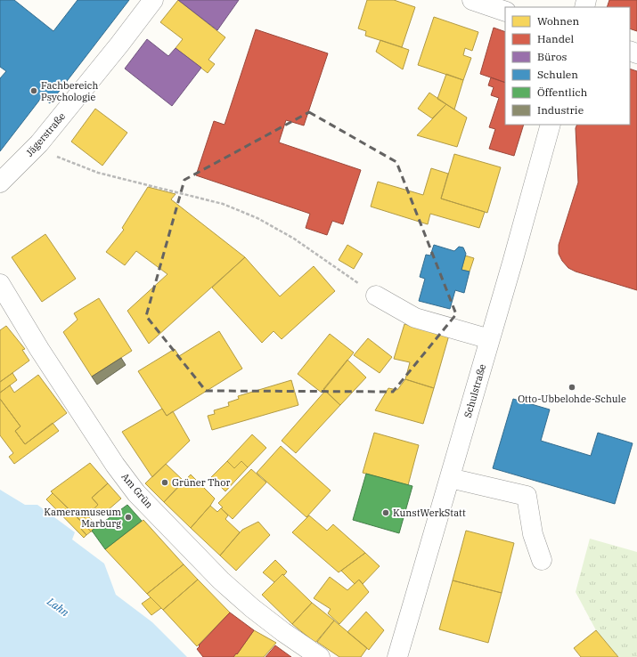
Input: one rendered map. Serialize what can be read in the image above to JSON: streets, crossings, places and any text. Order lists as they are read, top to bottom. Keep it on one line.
{"streets":{"street":["Jägerstraße","Schulstraße","Am Grün"]},"water":["Lahn"],"places":["Fachbereich Psychologie","Otto-Ubbelohde-Schule","Grüner Thor","KunstWerkStatt","Kameramuseum Marburg"],"legend":["Wohnen","Handel","Büros","Schulen","Öffentlich","Industrie"]}
